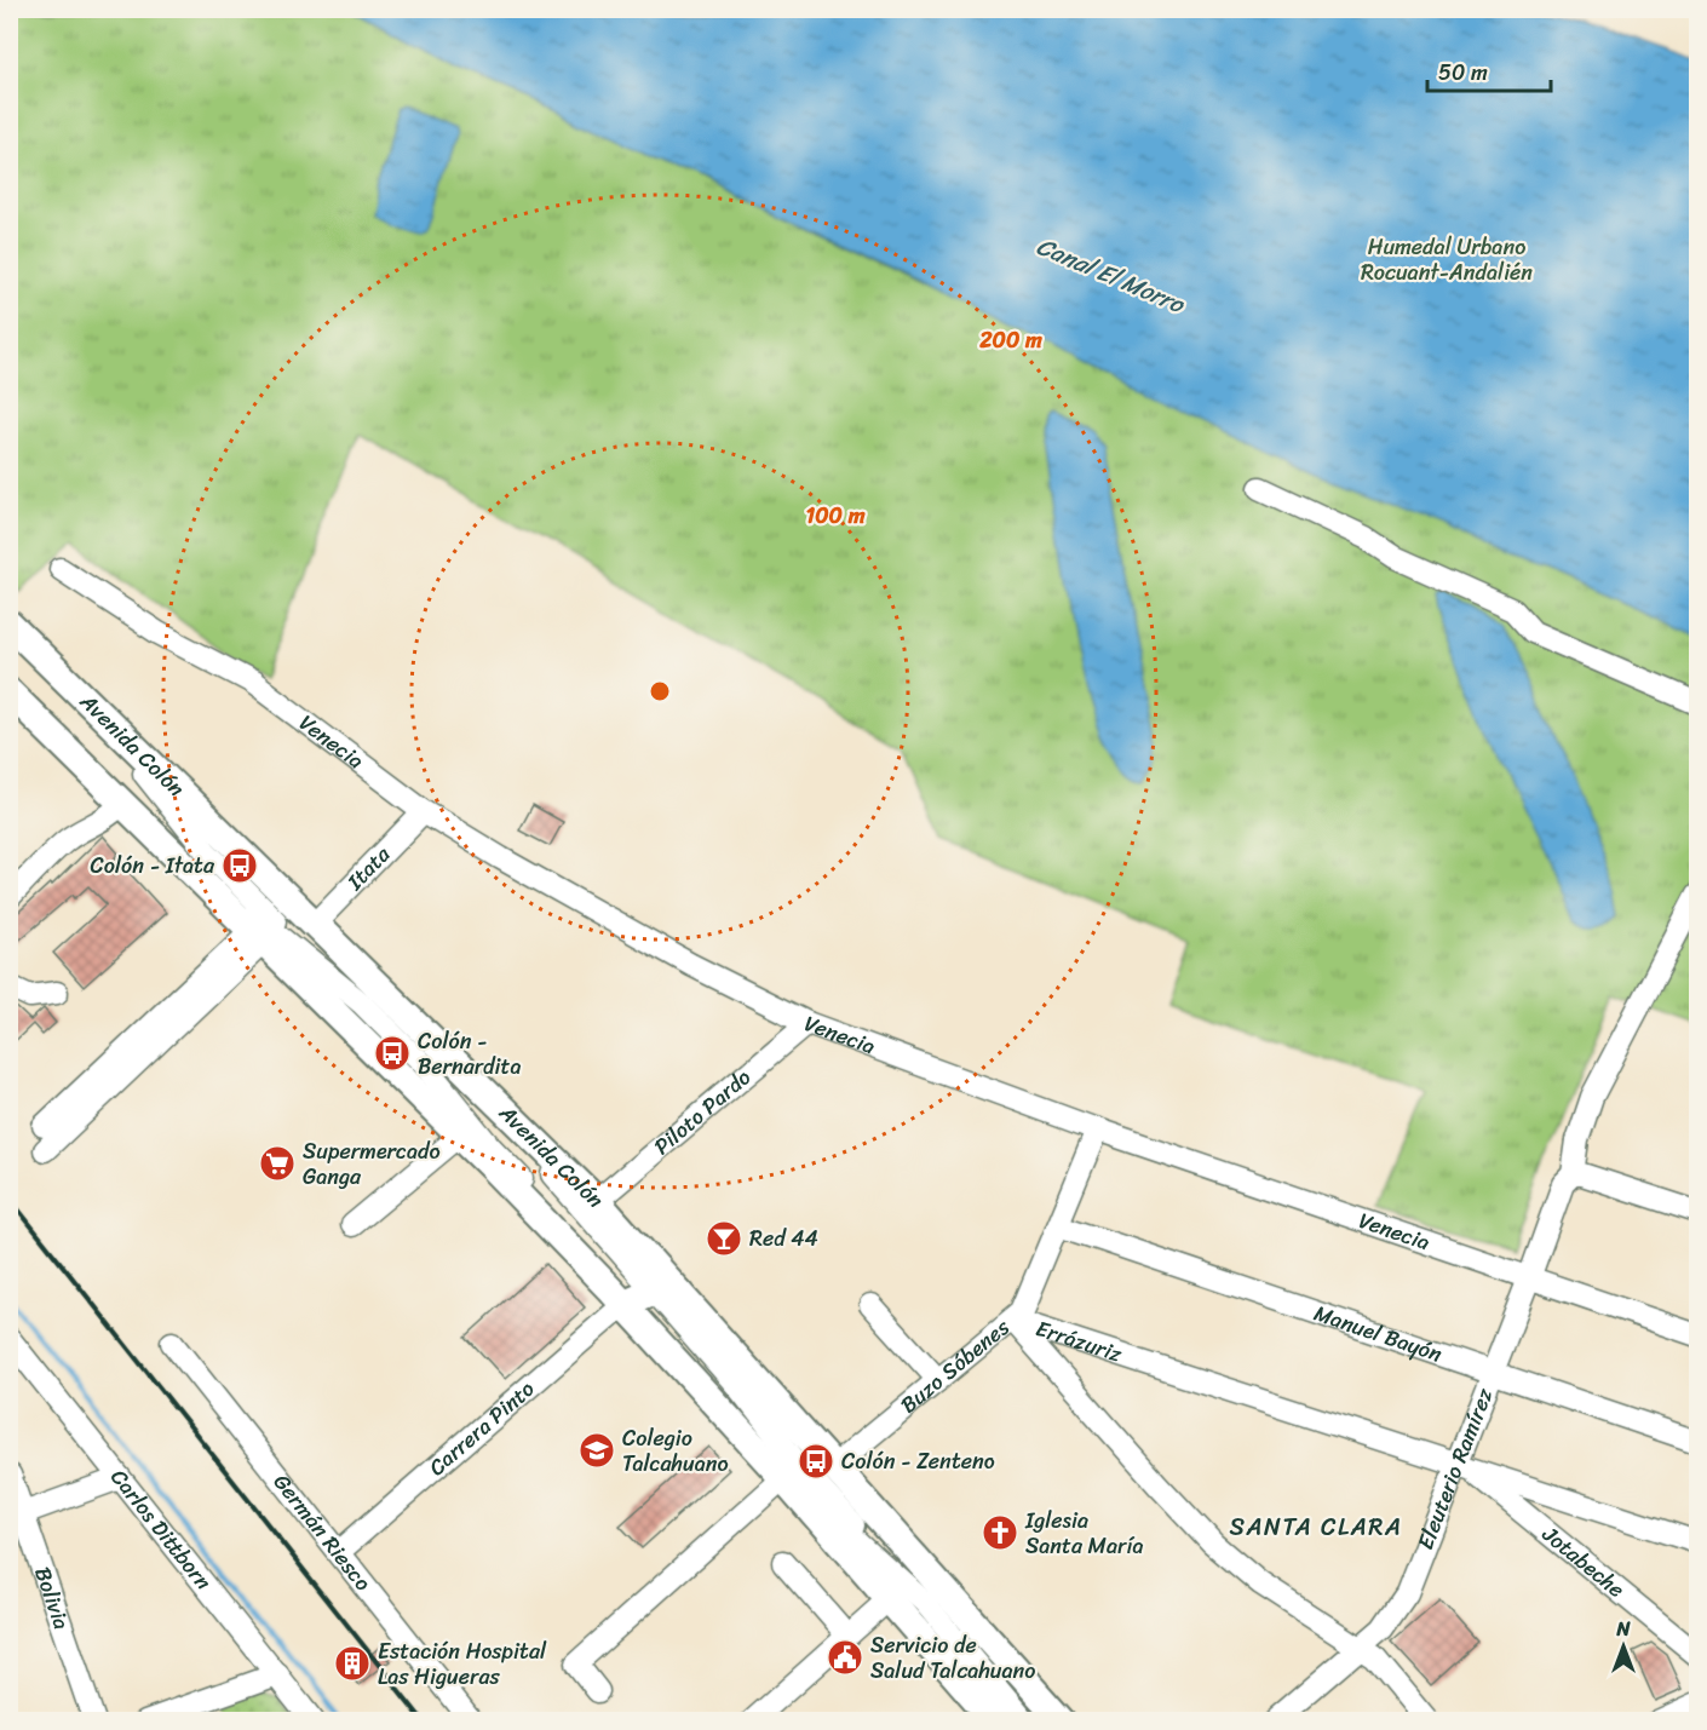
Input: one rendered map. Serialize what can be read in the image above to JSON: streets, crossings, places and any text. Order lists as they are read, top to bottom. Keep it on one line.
{"streets":{"main road":["Avenida Colón"],"street":["Venecia","Itata","Piloto Pardo","Manuel Bayón","Errázuriz","Buzo Sóbenes","Carrera Pinto","Eleuterio Ramírez","Carlos Dittborn","Germán Riesco","Jotabeche","Bolivia"]},"crossings":[["Venecia","Itata"],["Venecia","Piloto Pardo"],["Venecia","Buzo Sóbenes"],["Venecia","Eleuterio Ramírez"],["Avenida Colón","Itata"],["Avenida Colón","Piloto Pardo"],["Avenida Colón","Buzo Sóbenes"],["Avenida Colón","Carrera Pinto"],["Manuel Bayón","Buzo Sóbenes"],["Manuel Bayón","Eleuterio Ramírez"],["Errázuriz","Buzo Sóbenes"],["Errázuriz","Eleuterio Ramírez"],["Errázuriz","Jotabeche"],["Carrera Pinto","Germán Riesco"],["Eleuterio Ramírez","Jotabeche"]],"districts":["SANTA CLARA"],"water":["Canal El Morro"],"parks":["Humedal Urbano Rocuant-Andalién"],"places":{"bus stop":["Colón - Itata","Colón - Bernardita","Colón - Zenteno"],"supermarket":["Supermercado Ganga"],"bar":["Red 44"],"school or university":["Colegio Talcahuano"],"church":["Iglesia Santa María"],"public building":["Servicio de Salud Talcahuano"],"building":["Estación Hospital Las Higueras"]},"scale_bar":"50 m","north":"top","rings":["200 m","100 m"]}
